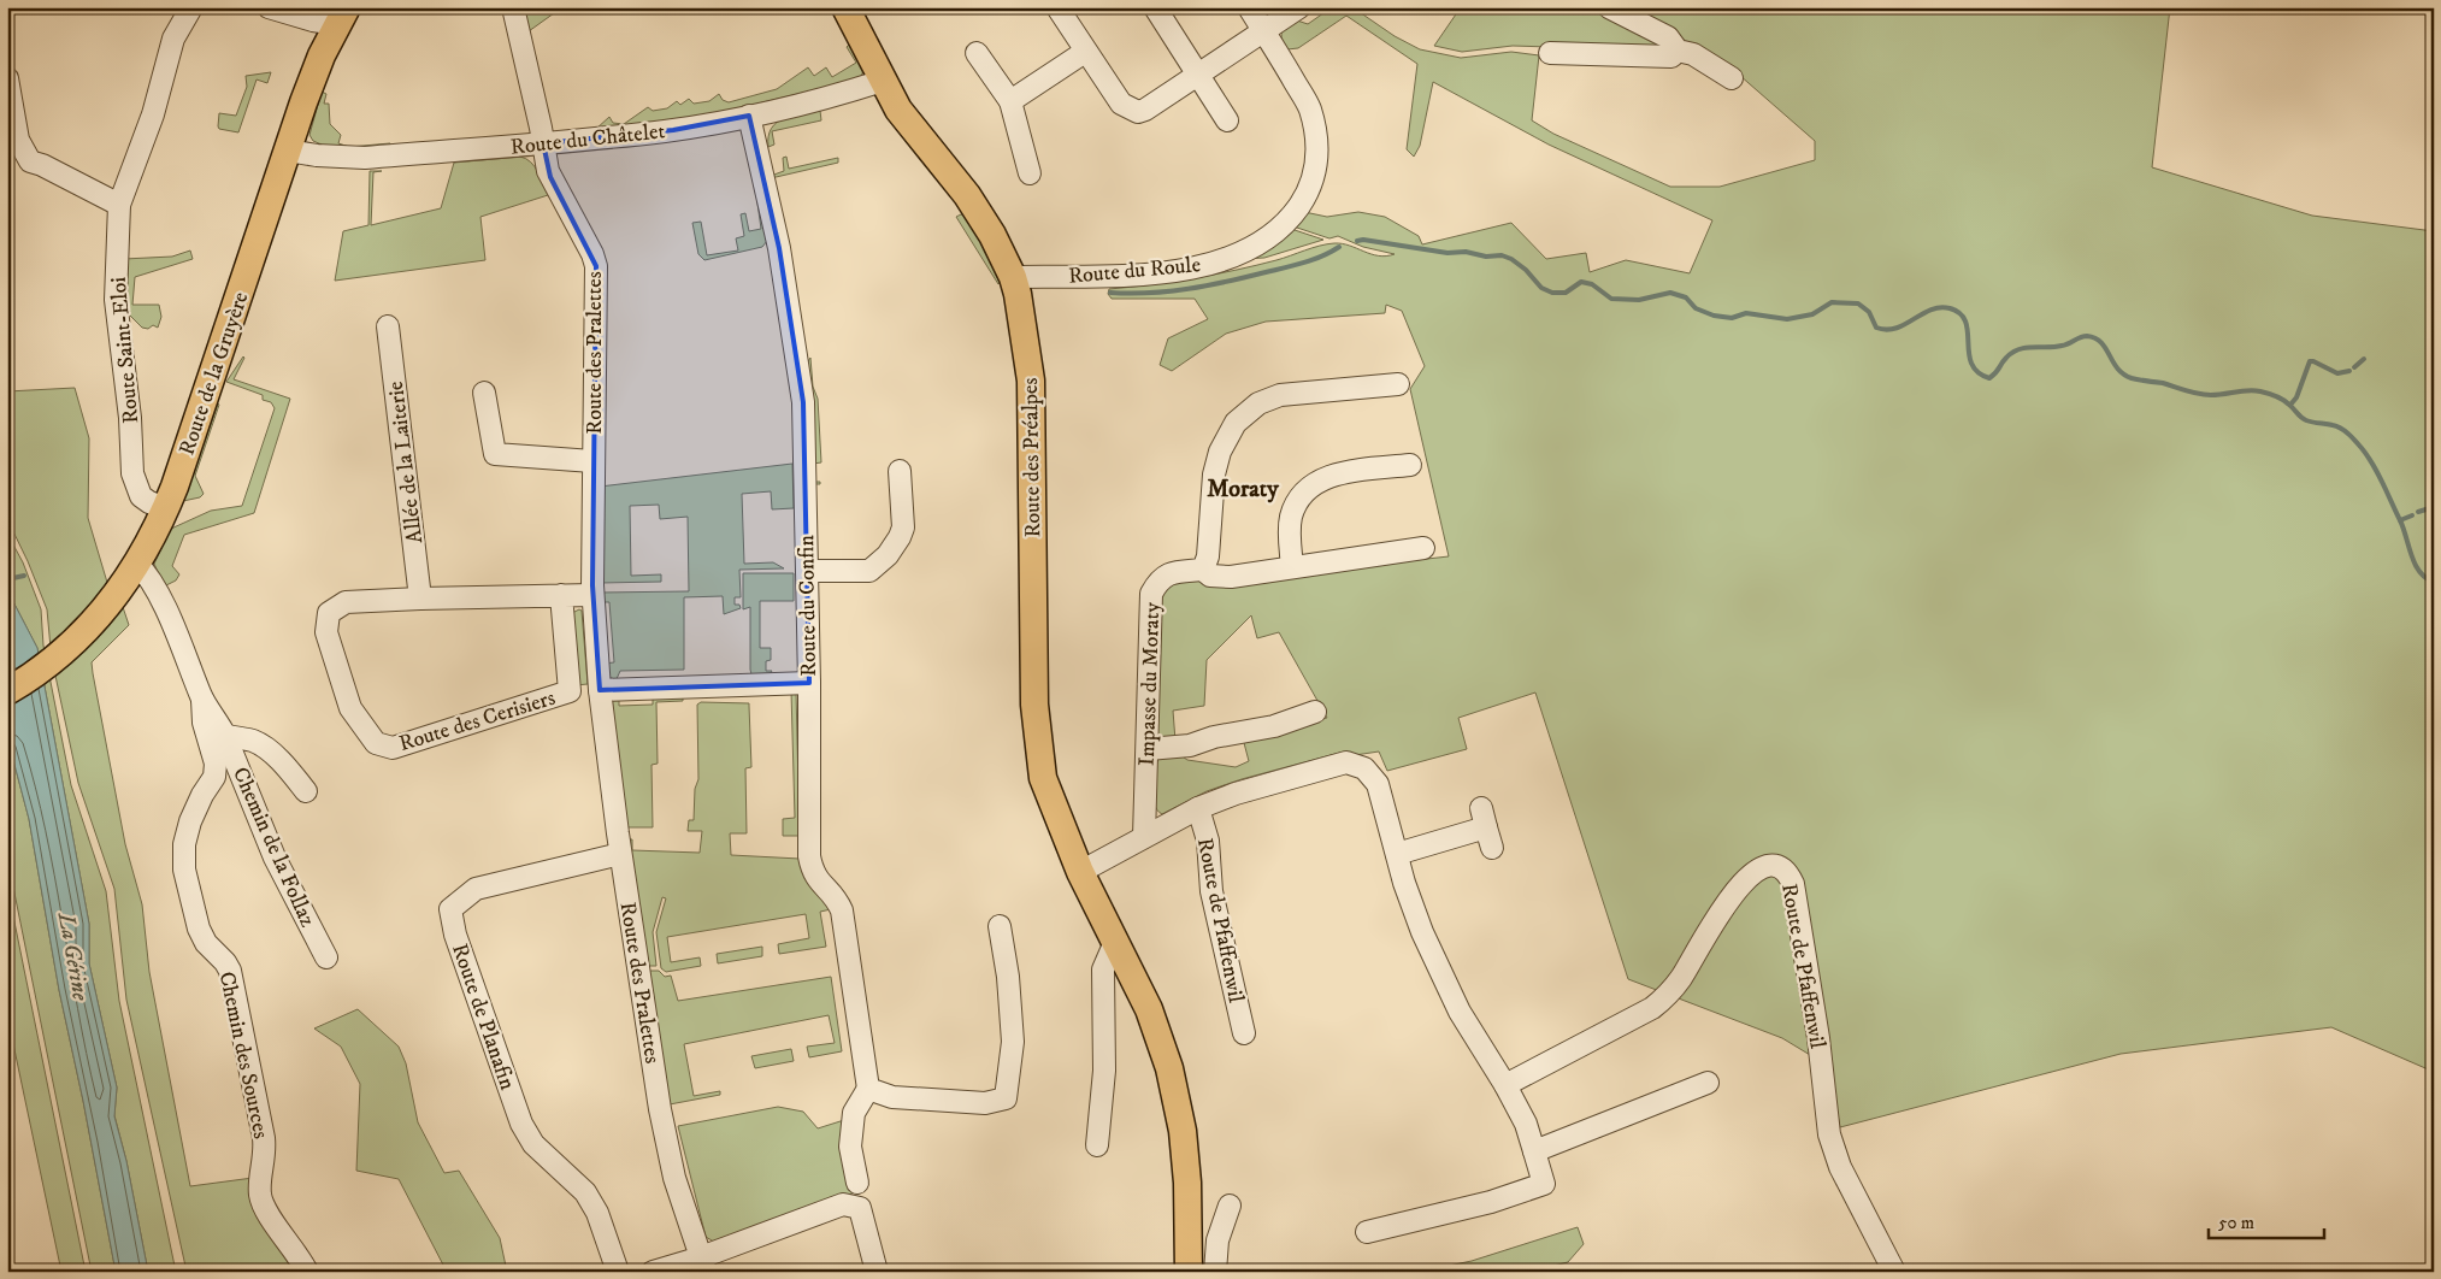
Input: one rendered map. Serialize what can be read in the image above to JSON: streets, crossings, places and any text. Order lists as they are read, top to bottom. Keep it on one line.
{"streets":{"main road":["Route de la Gruyère","Route des Préalpes"],"street":["Route du Châtelet","Route du Roule","Route Saint-Eloi","Route des Pralettes","Allée de la Laiterie","Route du Confin","Impasse du Moraty","Route des Cerisiers","Chemin de la Follaz","Route de Pfaffenwil","Route de Planafin","Chemin des Sources"]},"crossings":[["Route du Châtelet","Route des Pralettes"],["Route du Châtelet","Route de la Gruyère"],["Route du Châtelet","Route des Préalpes"],["Route du Châtelet","Route du Confin"],["Route du Roule","Route des Préalpes"],["Route Saint-Eloi","Route de la Gruyère"],["Route des Pralettes","Route des Cerisiers"],["Route des Pralettes","Route de Planafin"],["Route de la Gruyère","Chemin de la Follaz"],["Route des Préalpes","Route de Pfaffenwil"],["Allée de la Laiterie","Route des Cerisiers"],["Impasse du Moraty","Route de Pfaffenwil"],["Chemin de la Follaz","Chemin des Sources"]],"districts":["Moraty"],"water":["La Gérine"],"scale_bar":"50 m"}
